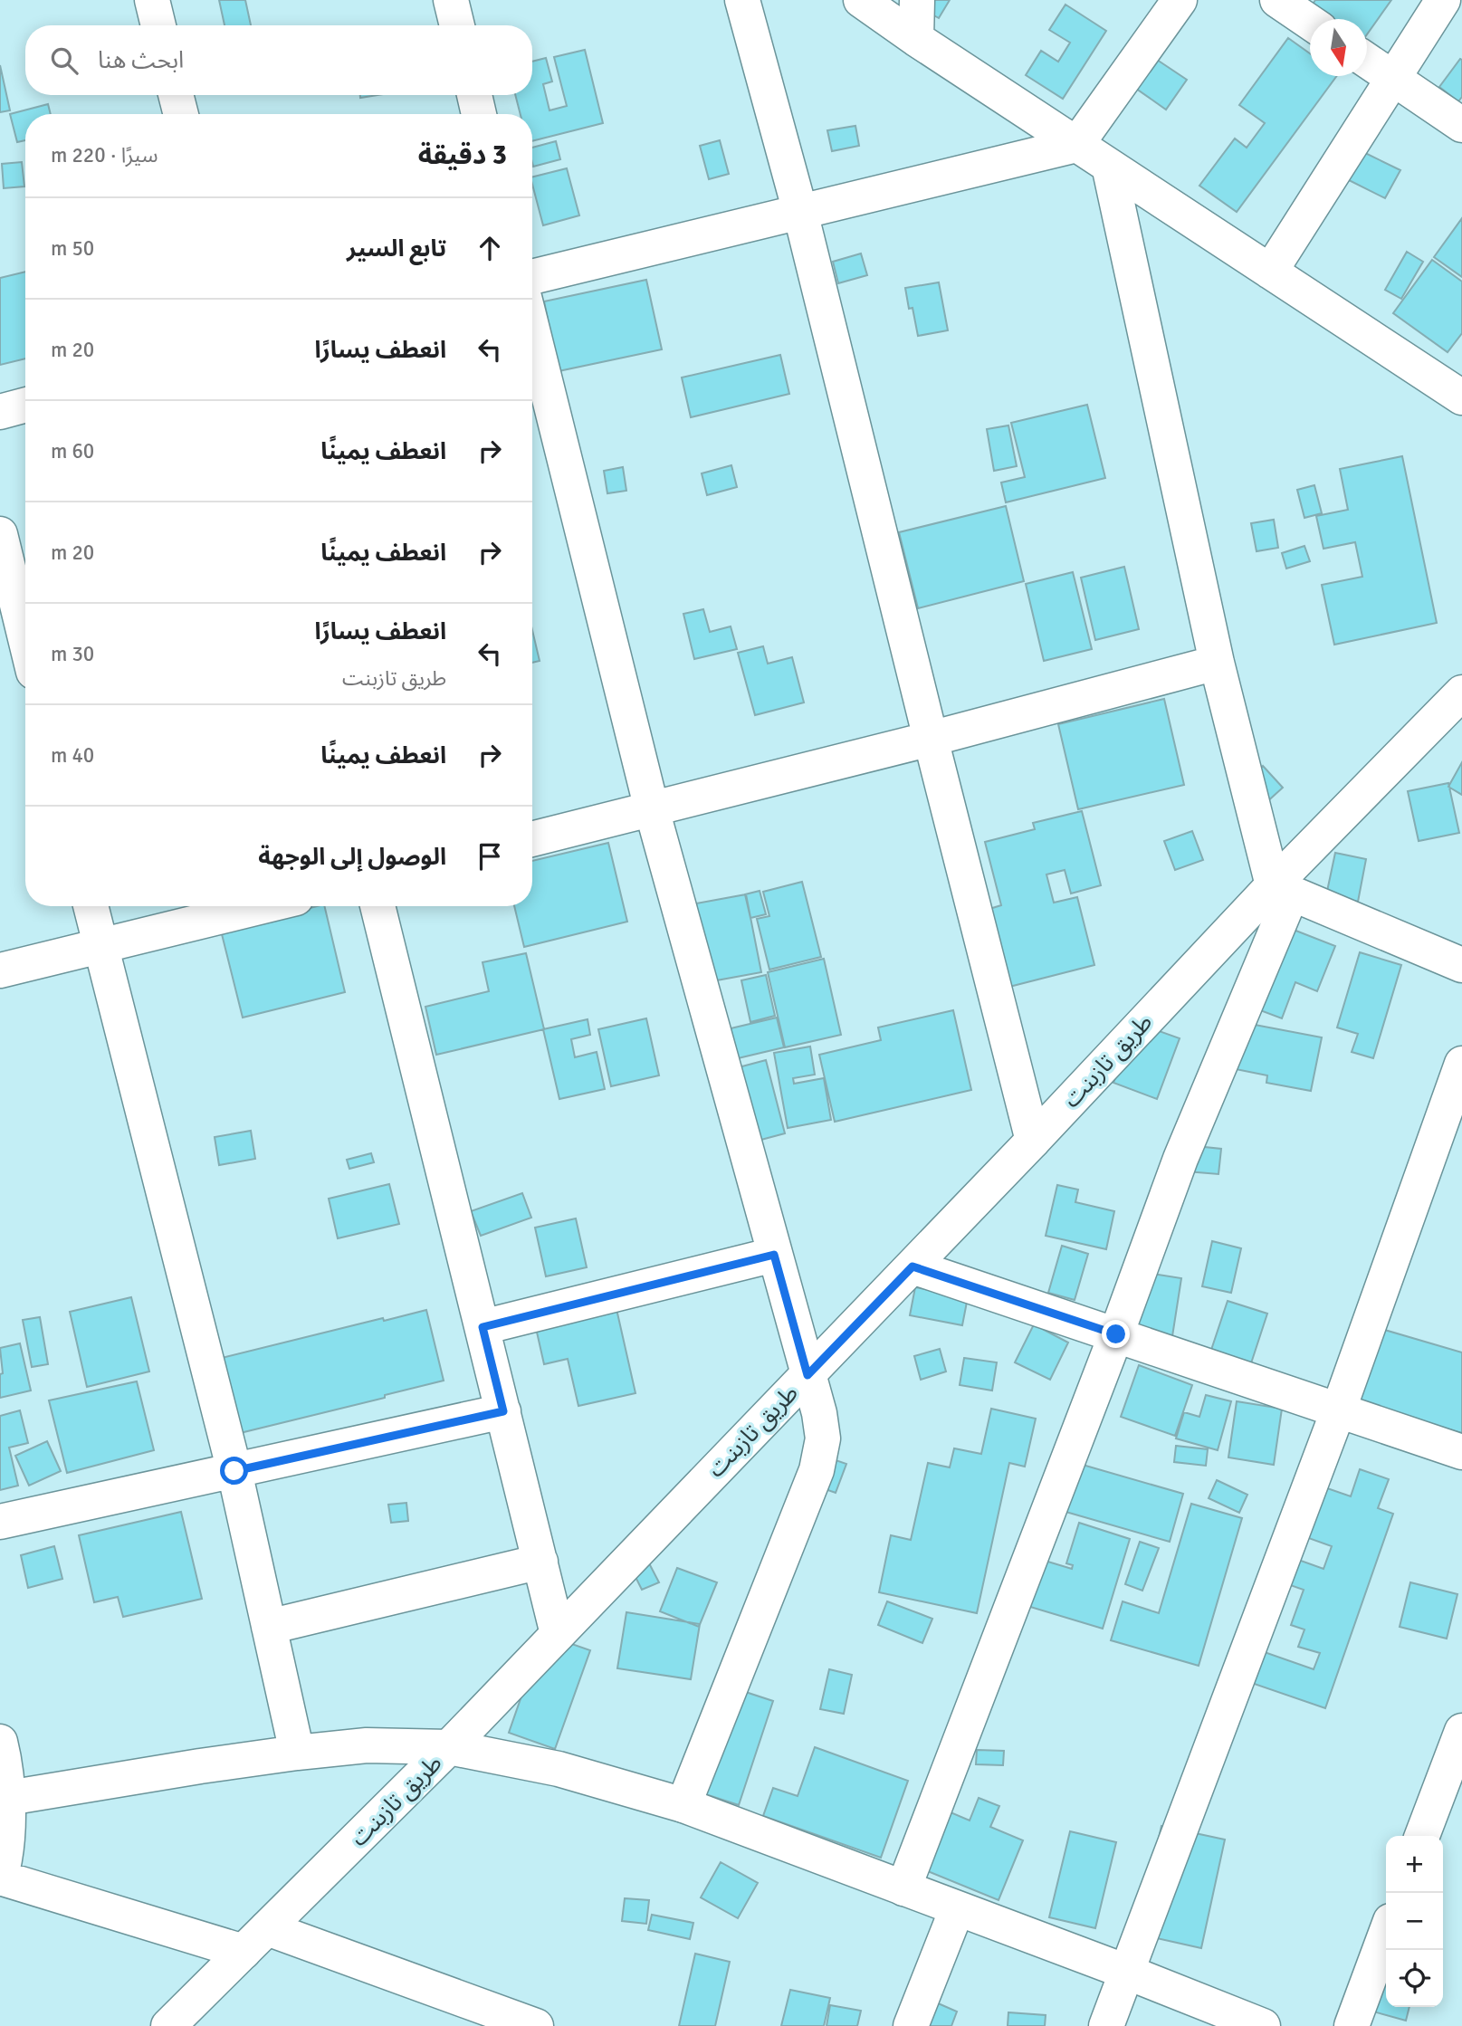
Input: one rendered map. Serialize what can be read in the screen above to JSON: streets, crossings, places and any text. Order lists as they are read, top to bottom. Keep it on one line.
{"streets":{"street":["طريق تازبنت"]},"north":"bottom","page":{"search":"ابحث هنا","heading":["3 دقيقة","سيرًا · 220 m"],"list":[["تابع السير","50 m"],["انعطف يسارًا","20 m"],["انعطف يمينًا","60 m"],["انعطف يمينًا","20 m"],["انعطف يسارًا","طريق تازبنت","30 m"],["انعطف يمينًا","40 m"],"الوصول إلى الوجهة"],"map_buttons":["+","−"]}}
